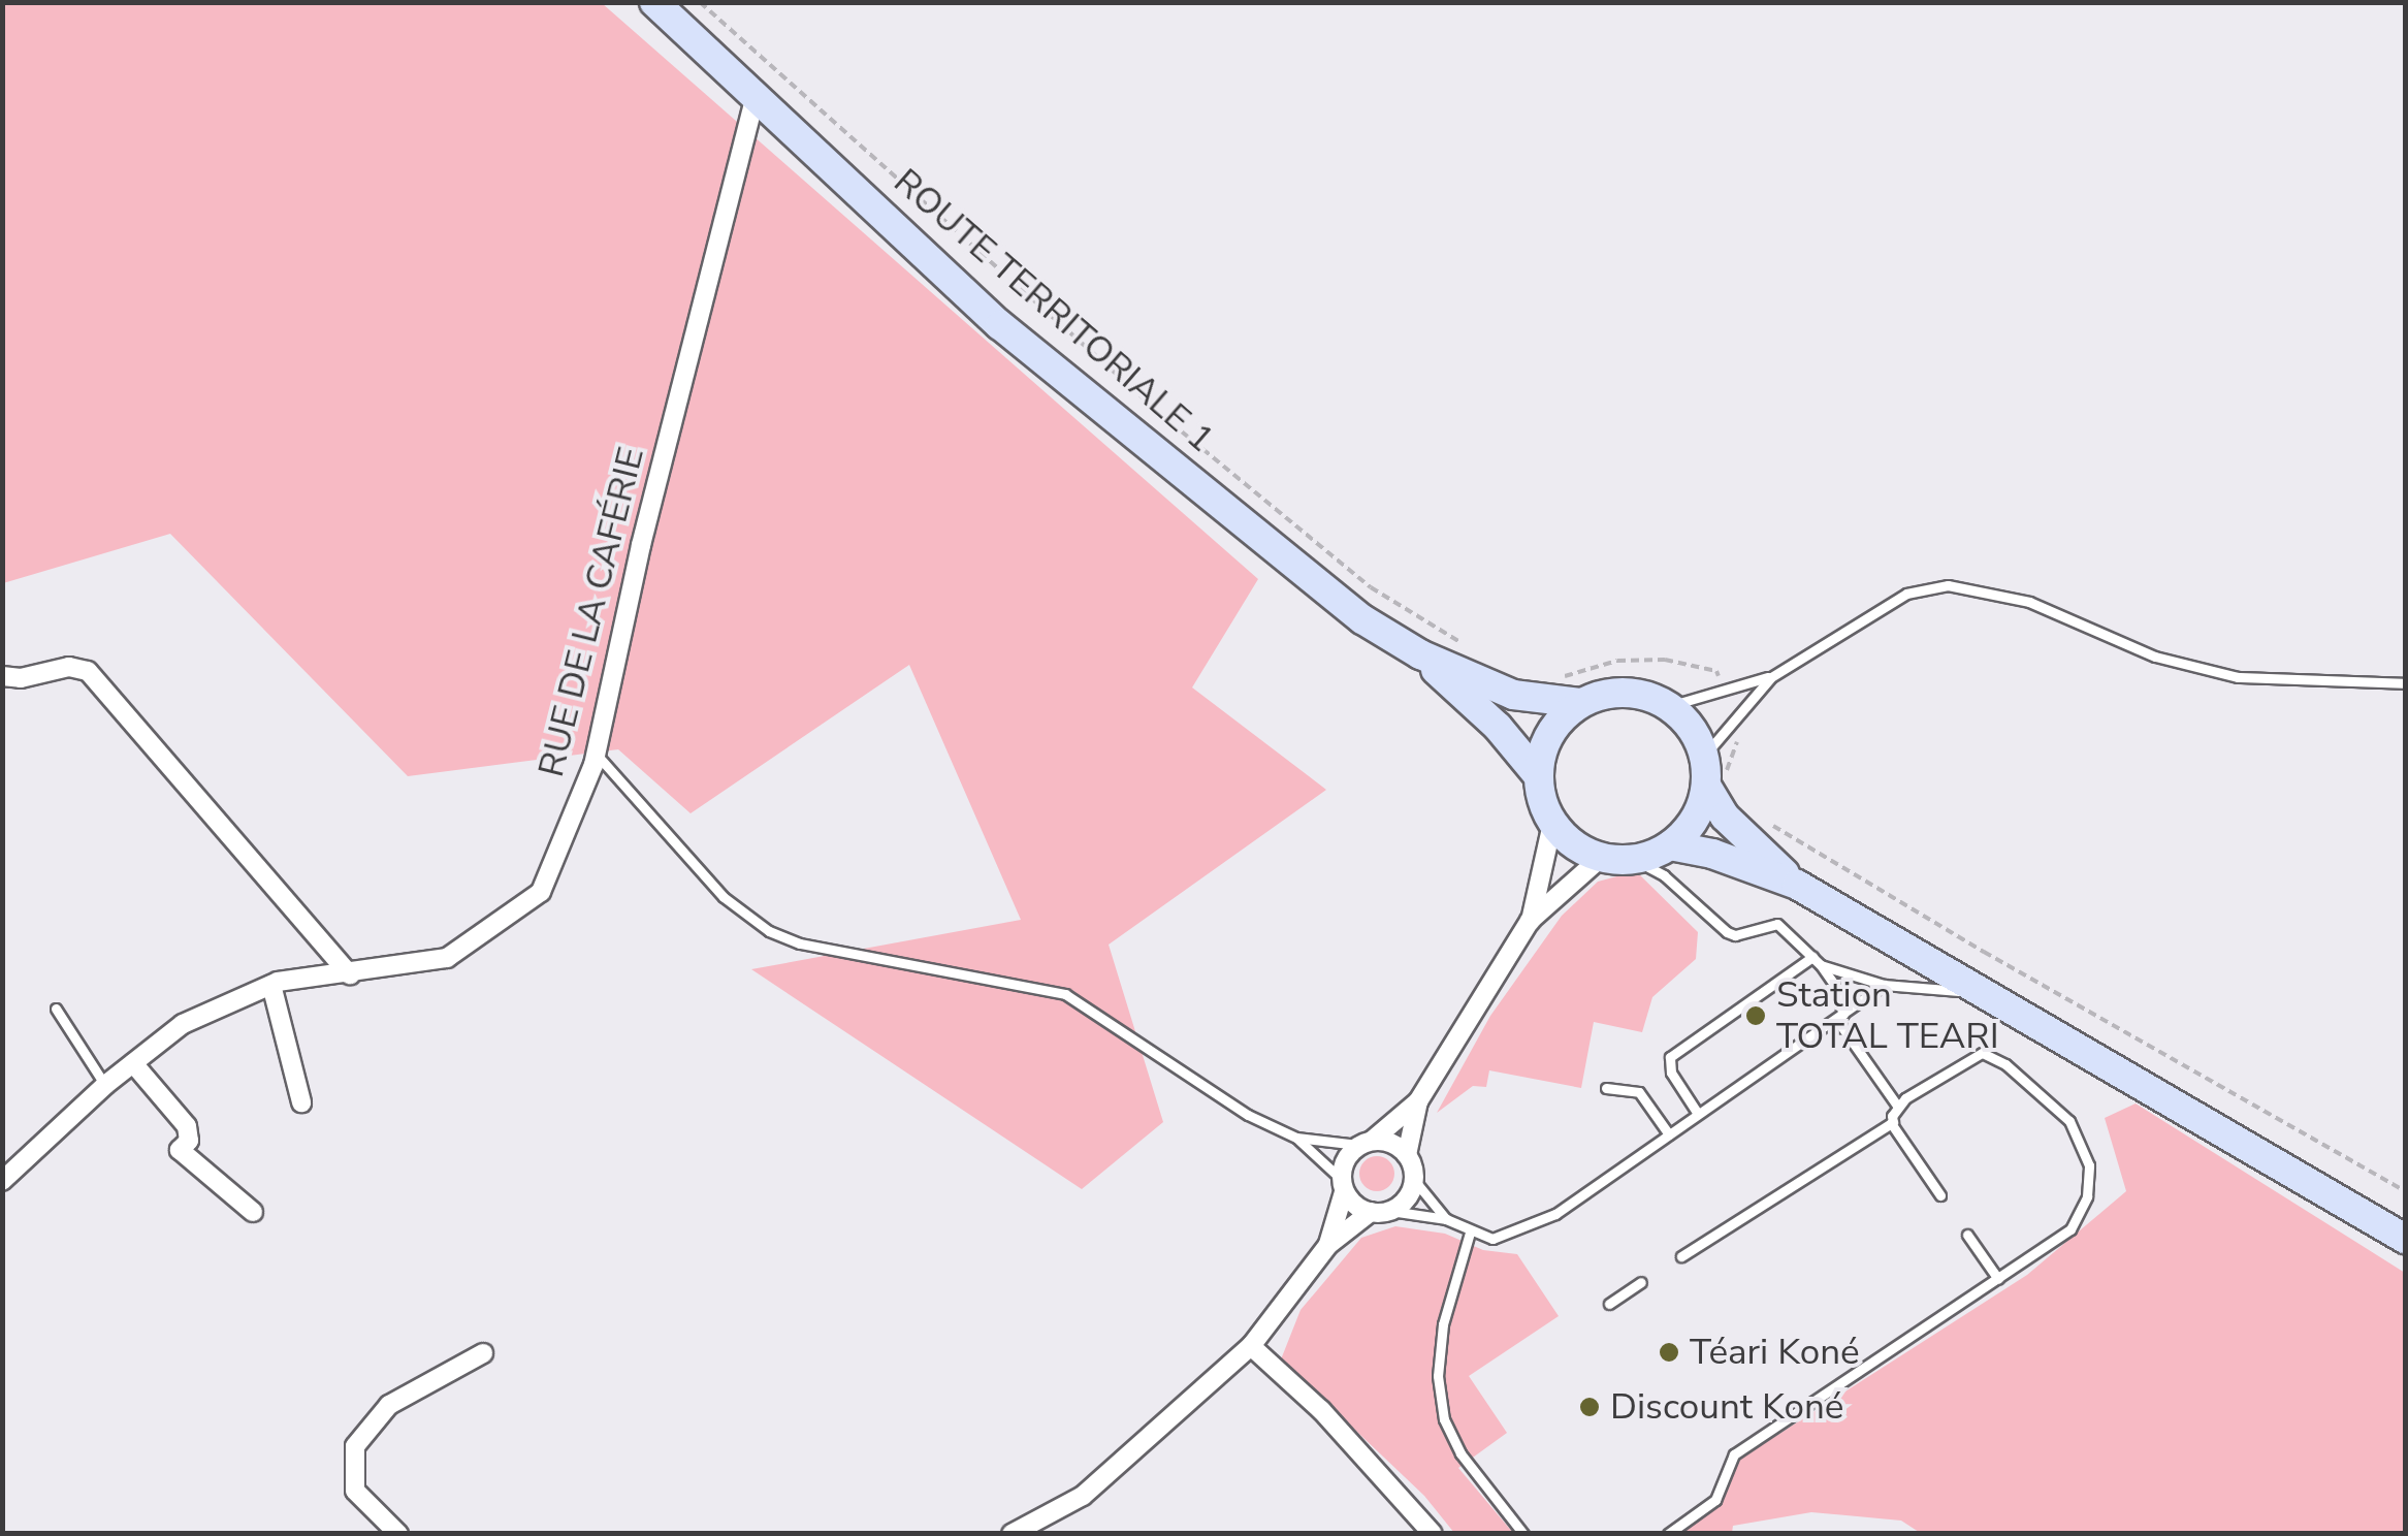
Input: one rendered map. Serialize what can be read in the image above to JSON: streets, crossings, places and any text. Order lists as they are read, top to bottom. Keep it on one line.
{"streets":{"main road":["ROUTE TERRITORIALE 1"],"street":["RUE DE LA CAFÉRIE"]},"crossings":[["ROUTE TERRITORIALE 1","RUE DE LA CAFÉRIE"]],"places":["Station TOTAL TEARI","Téari Koné","Discount Koné"]}
